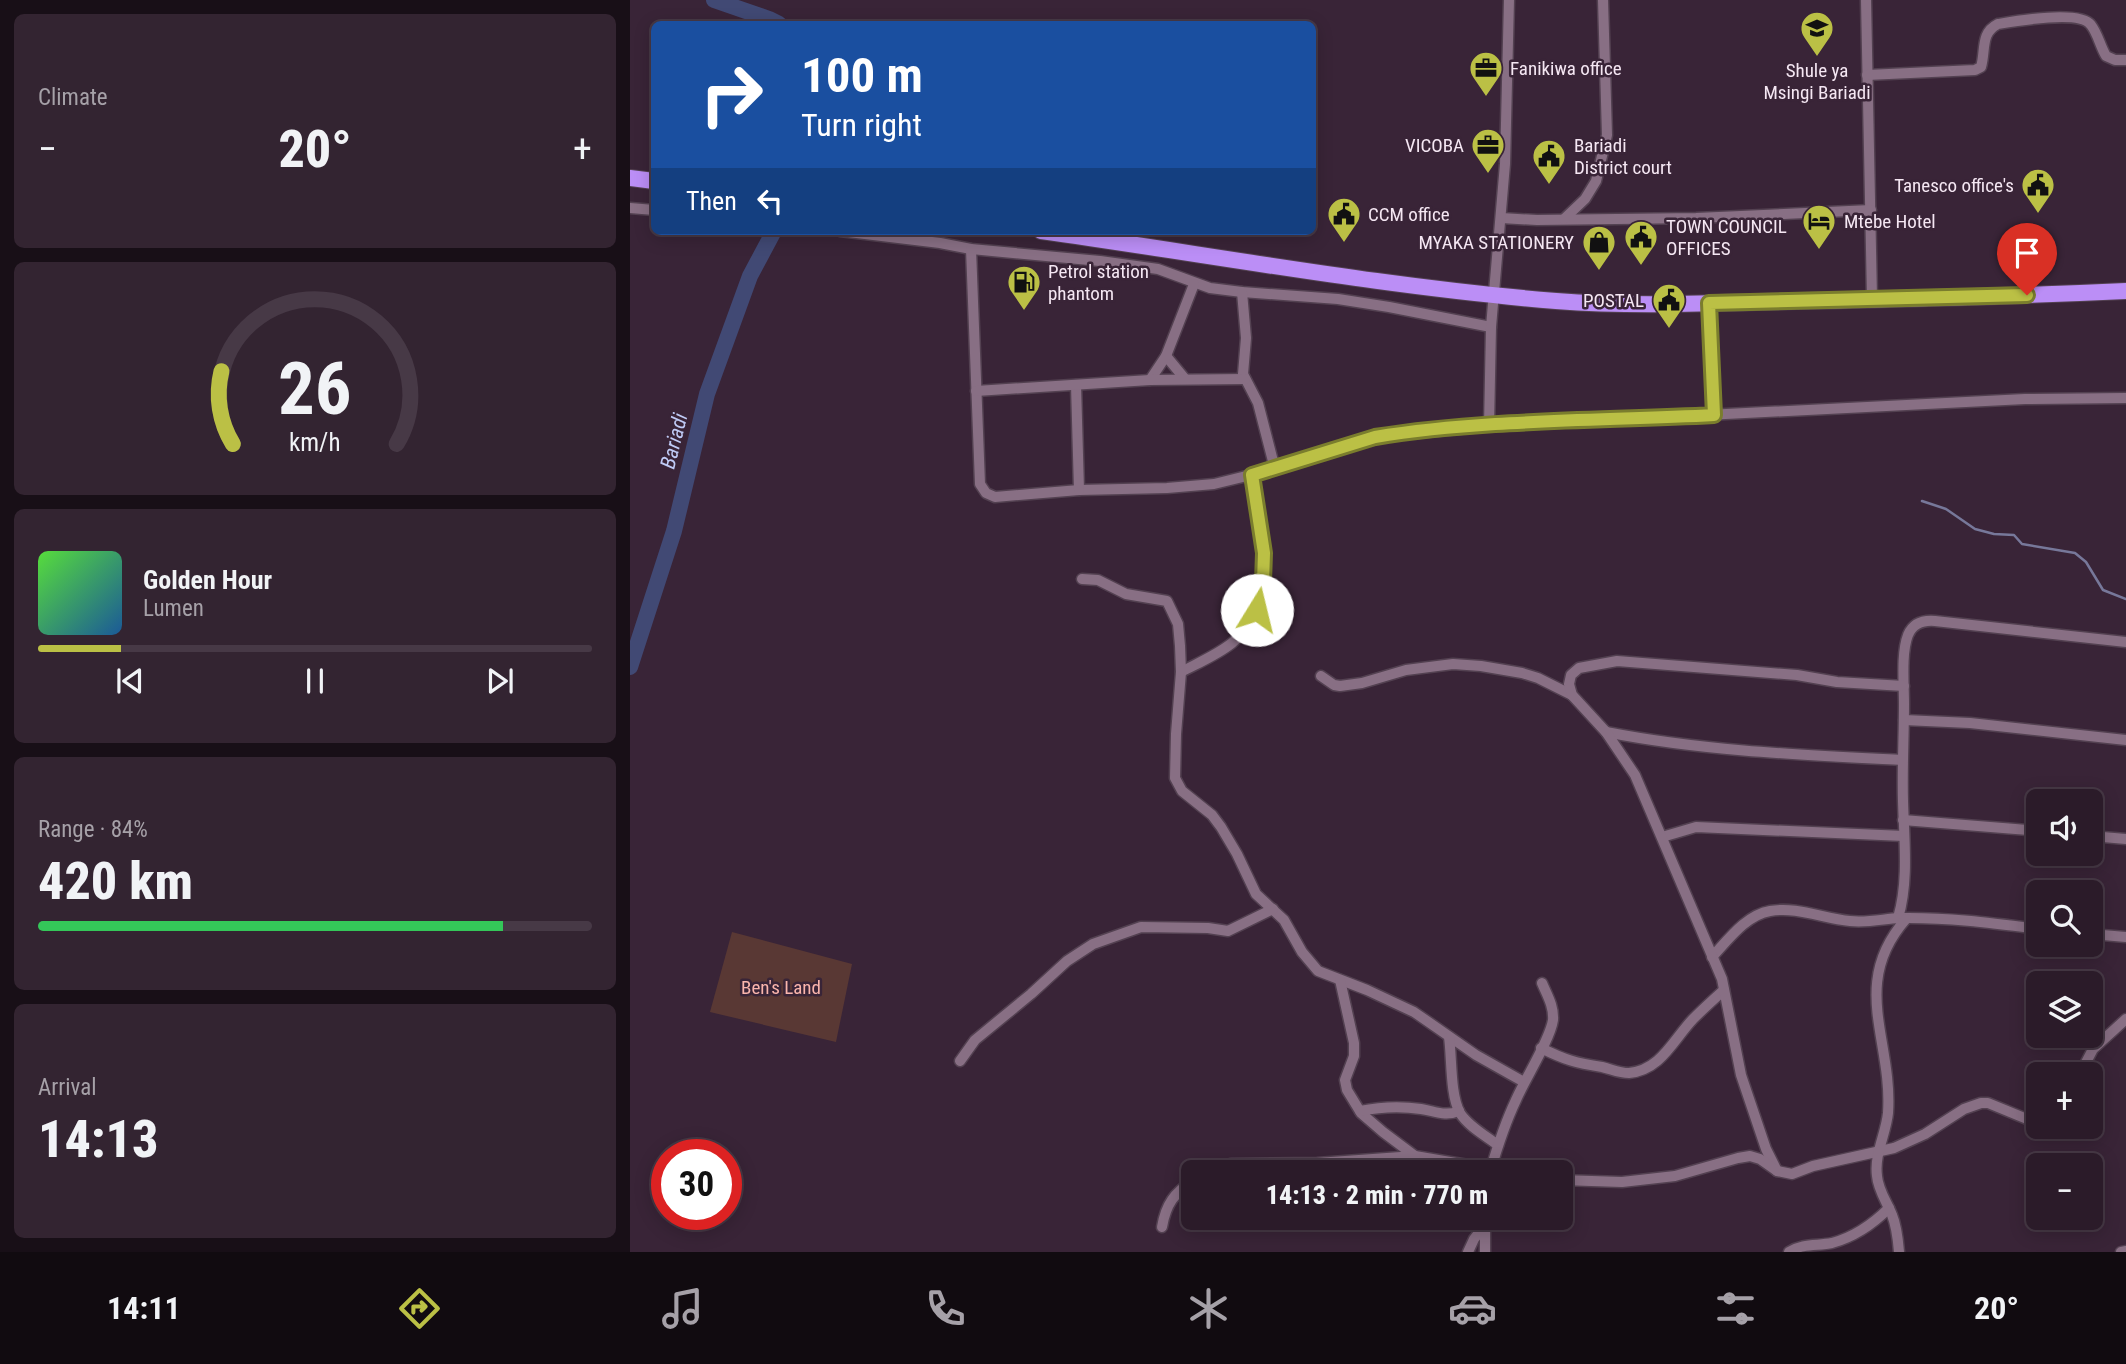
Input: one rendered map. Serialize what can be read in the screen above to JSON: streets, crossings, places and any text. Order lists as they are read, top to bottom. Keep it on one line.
{"water":["Bariadi"],"parks":["Ben's Land"],"places":{"school or university":["Shule ya Msingi Bariadi"],"office":["Fanikiwa office","VICOBA"],"public building":["Bariadi District court","Tanesco office's","CCM office","TOWN COUNCIL OFFICES","POSTAL"],"hotel":["Mtebe Hotel"],"shop":["MYAKA STATIONERY"],"fuel station":["Petrol station phantom"]},"page":{"tile":["Climate",["Range · 84%","420 km"],["Arrival","14:13"]],"turn":["100 m","Turn right"],"heat":["−","20°","+"],"then":"Then","song":["Golden Hour","Lumen"],"map_buttons":["+","−"],"limit":"30","trip":"14:13 · 2 min · 770 m","tabs":["14:11","20°"],"gauge":["26","km/h"]}}
